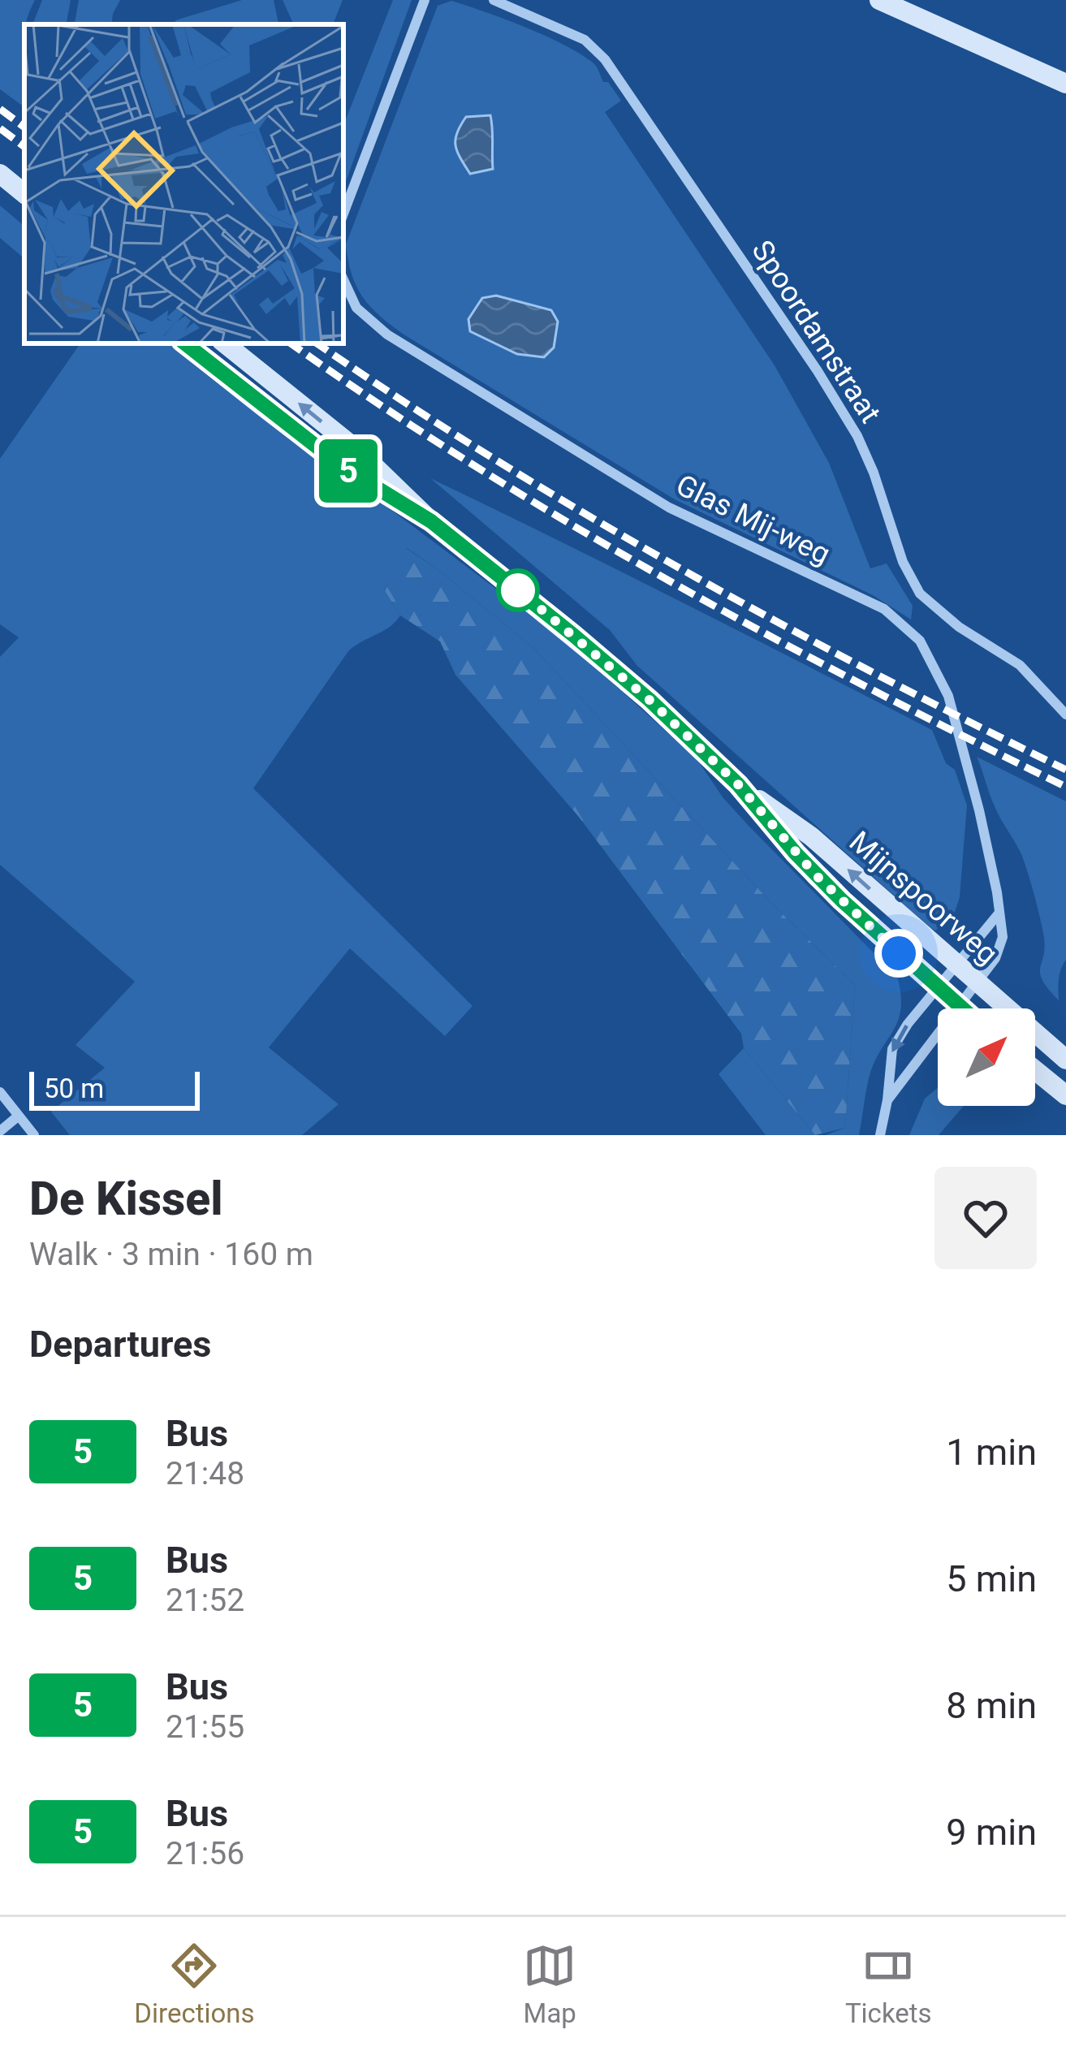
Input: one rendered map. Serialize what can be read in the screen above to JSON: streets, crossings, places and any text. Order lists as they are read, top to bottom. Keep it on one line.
{"streets":{"street":["Spoordamstraat","Glas Mij-weg","Mijnspoorweg"]},"crossings":[["Glas Mij-weg","Mijnspoorweg"]],"lines":["bus line 5"],"scale_bar":"50 m","north":"top right","page":{"on_map":"5","scale":"50 m","heading":[["De Kissel","Walk · 3 min · 160 m"],"Departures"],"list":[{"mark":"5","name":"Bus","note":"21:48","value":"1 min"},{"mark":"5","name":"Bus","note":"21:52","value":"5 min"},{"mark":"5","name":"Bus","note":"21:55","value":"8 min"},{"mark":"5","name":"Bus","note":"21:56","value":"9 min"}],"tabs":["Directions","Map","Tickets"]}}
